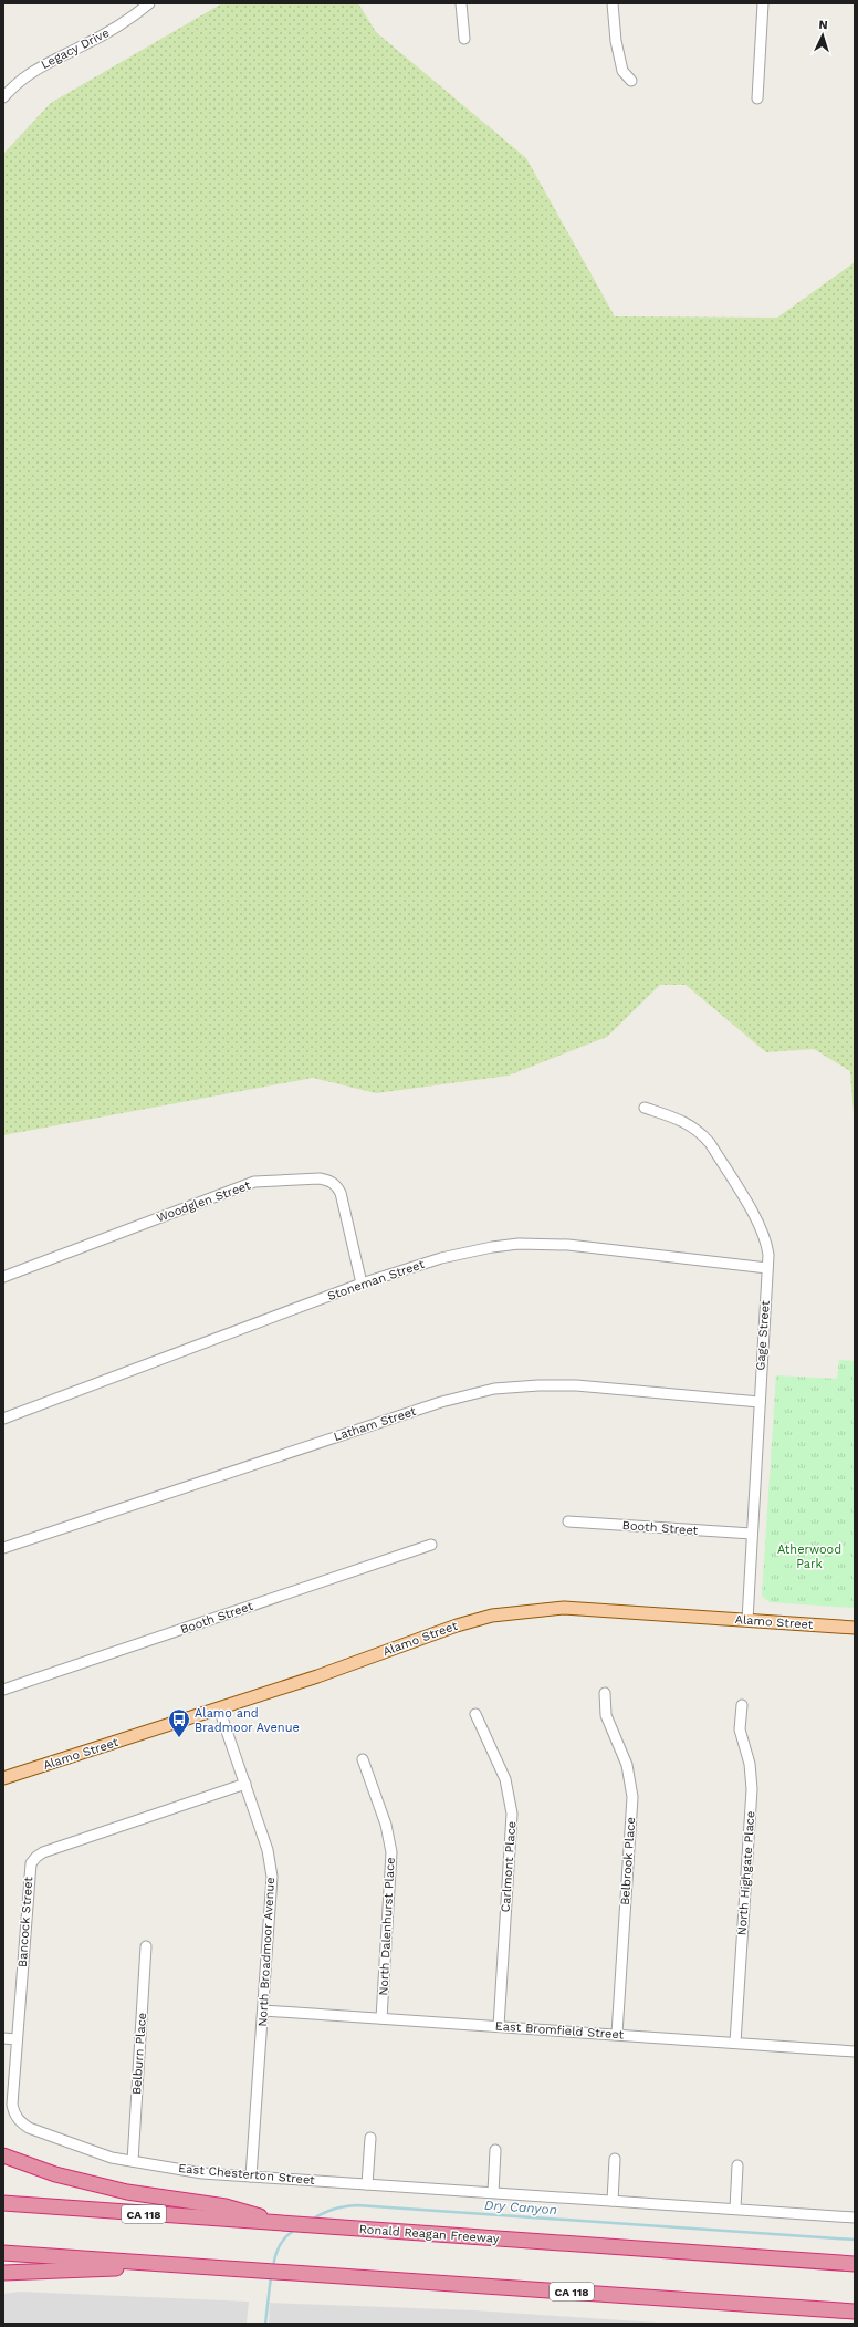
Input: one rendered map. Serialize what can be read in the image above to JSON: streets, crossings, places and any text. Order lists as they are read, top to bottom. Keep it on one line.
{"streets":{"highway":["CA 118","Ronald Reagan Freeway"],"main road":["Alamo Street"],"street":["Legacy Drive","Woodglen Street","Stoneman Street","Gage Street","Latham Street","Booth Street","Belbrook Place","Carlmont Place","North Highgate Place","Bancock Street","North Dalenhurst Place","North Broadmoor Avenue","East Bromfield Street","Belburn Place","East Chesterton Street"]},"crossings":[["Woodglen Street","Stoneman Street"],["Stoneman Street","Gage Street"],["Gage Street","Latham Street"],["Gage Street","Booth Street"],["Gage Street","Alamo Street"],["Alamo Street","North Broadmoor Avenue"],["Belbrook Place","East Bromfield Street"],["Carlmont Place","East Bromfield Street"],["North Highgate Place","East Bromfield Street"],["Bancock Street","North Broadmoor Avenue"],["Bancock Street","East Chesterton Street"],["North Dalenhurst Place","East Bromfield Street"],["North Broadmoor Avenue","East Bromfield Street"],["North Broadmoor Avenue","East Chesterton Street"],["Belburn Place","East Chesterton Street"]],"water":["Dry Canyon"],"parks":["Atherwood Park"],"places":{"bus stop":["Alamo and Bradmoor Avenue"]},"north":"top"}
